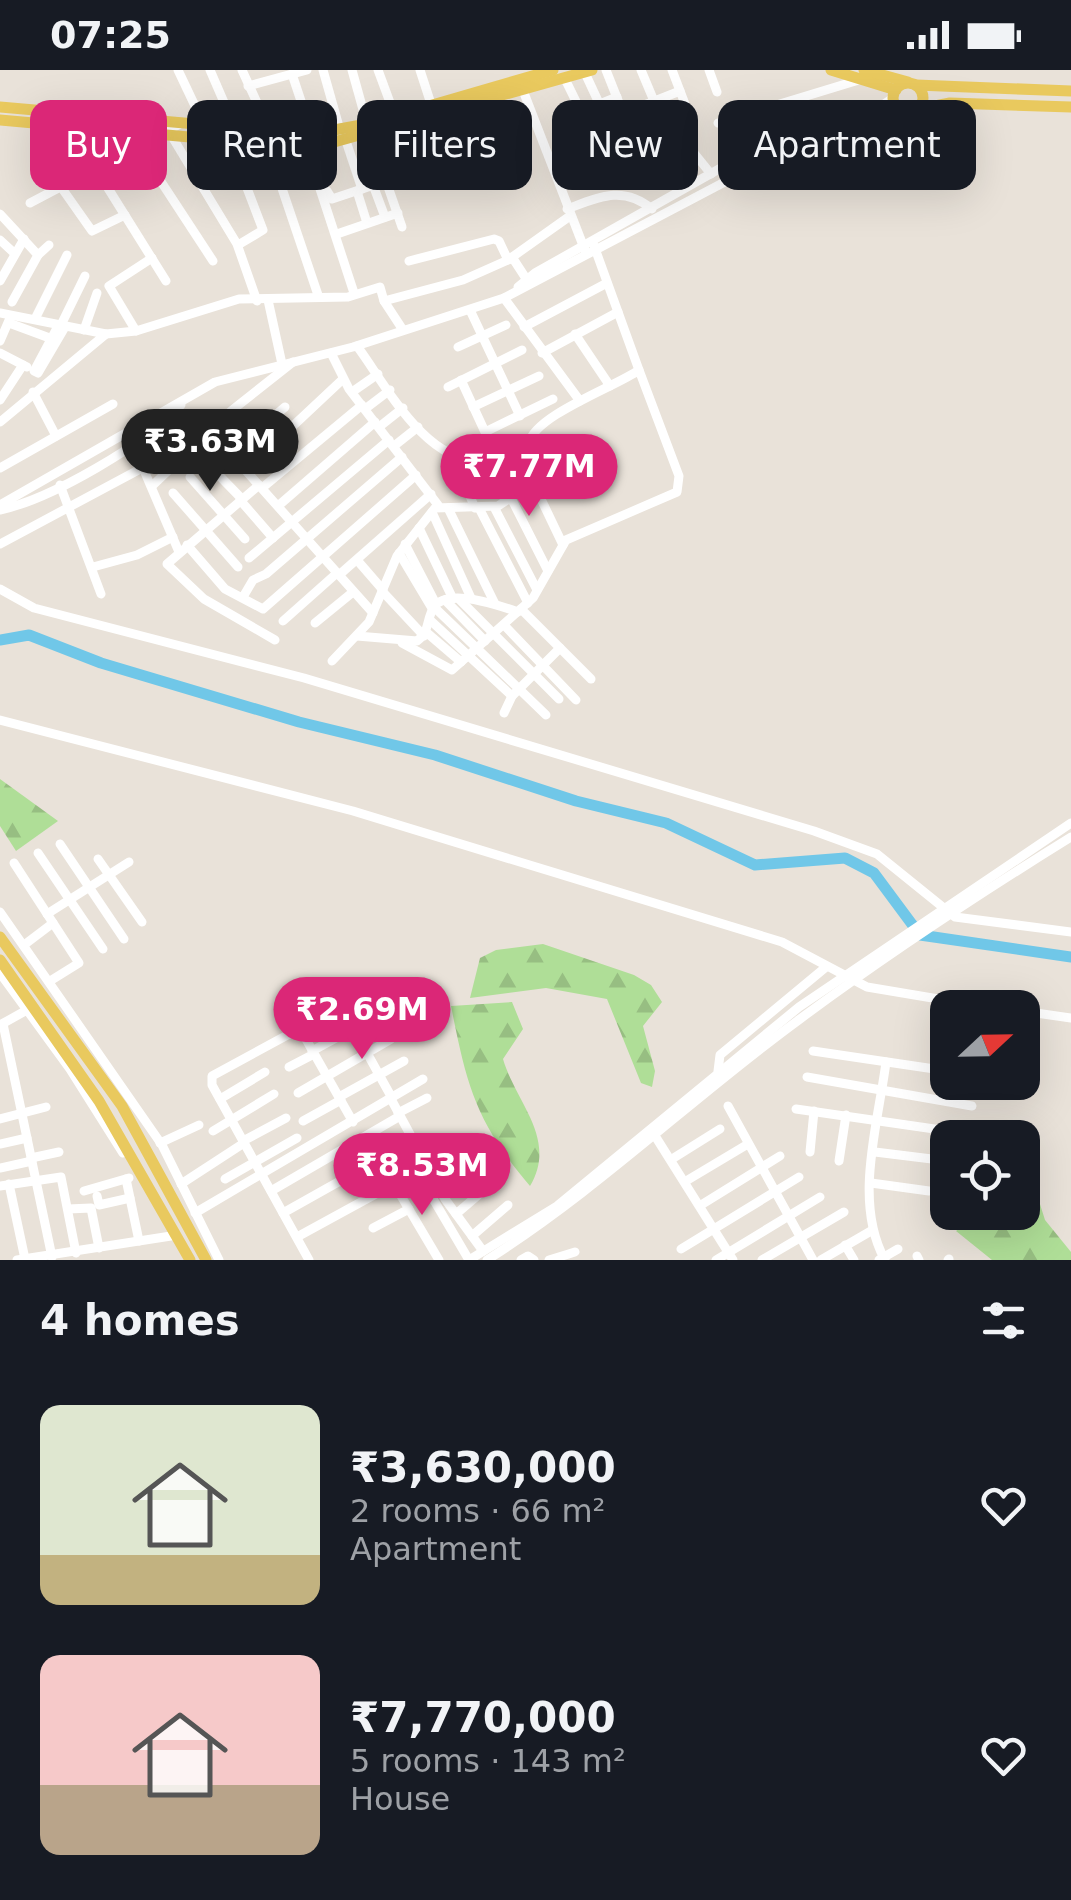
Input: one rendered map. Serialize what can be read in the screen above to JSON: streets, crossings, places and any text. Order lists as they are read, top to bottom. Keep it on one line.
{"north":"right","page":{"status":"07:25","chip":["Buy","Rent","Filters","New","Apartment"],"price":["₹3.63M","₹7.77M","₹2.69M","₹8.53M"],"heading":"4 homes","list":[{"name":"₹3,630,000","note":"2 rooms · 66 m² · Apartment"},{"name":"₹7,770,000","note":"5 rooms · 143 m² · House"}]}}
